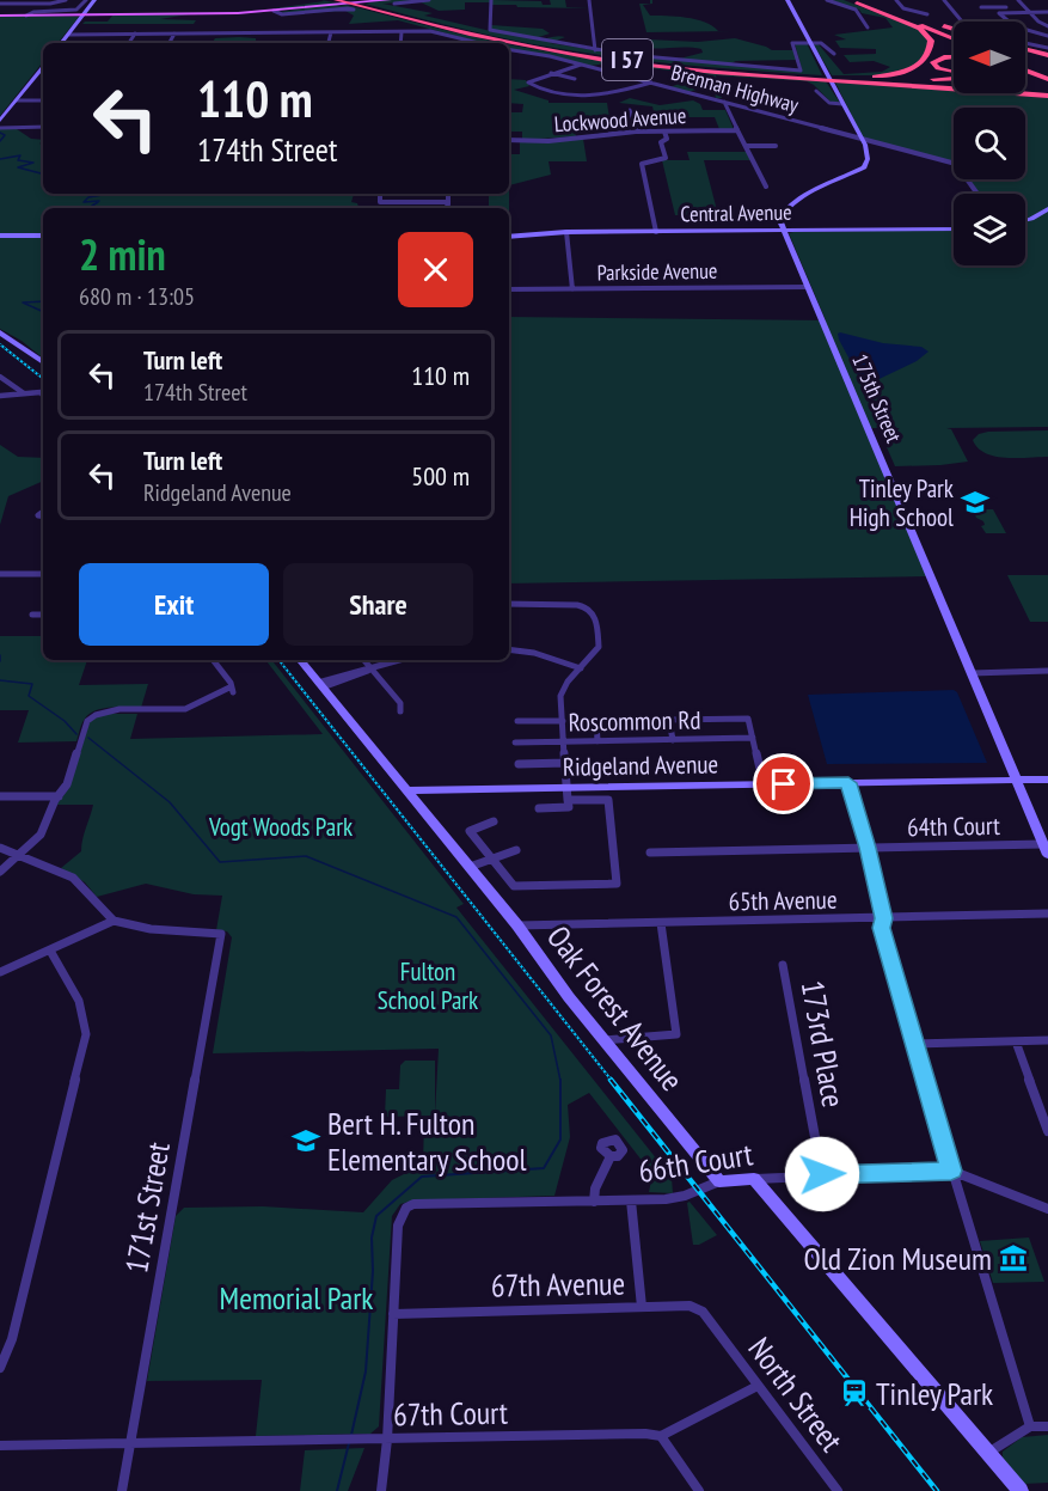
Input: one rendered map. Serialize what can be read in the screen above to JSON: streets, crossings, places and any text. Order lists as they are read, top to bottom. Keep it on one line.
{"streets":{"highway":["I 57"],"street":["Brennan Highway","Lockwood Avenue","Central Avenue","Parkside Avenue","175th Street","Roscommon Rd","Ridgeland Avenue","64th Court","65th Avenue","Oak Forest Avenue","173rd Place","66th Court","171st Street","67th Avenue","North Street","67th Court"]},"crossings":[["Central Avenue","175th Street"],["Parkside Avenue","175th Street"],["175th Street","Ridgeland Avenue"],["175th Street","64th Court"],["Ridgeland Avenue","Oak Forest Avenue"],["65th Avenue","Oak Forest Avenue"],["Oak Forest Avenue","66th Court"],["173rd Place","66th Court"],["66th Court","67th Avenue"],["171st Street","67th Court"],["67th Avenue","North Street"]],"parks":["Vogt Woods Park","Fulton School Park","Memorial Park"],"places":{"school or university":["Tinley Park High School","Bert H. Fulton Elementary School"],"museum":["Old Zion Museum"],"station":["Tinley Park"]},"north":"left","page":{"turn":["110 m","174th Street"],"heading":["2 min","680 m · 13:05"],"list":[{"name":"Turn left","note":"174th Street","value":"110 m"},{"name":"Turn left","note":"Ridgeland Avenue","value":"500 m"}],"buttons":["Exit","Share"]}}
